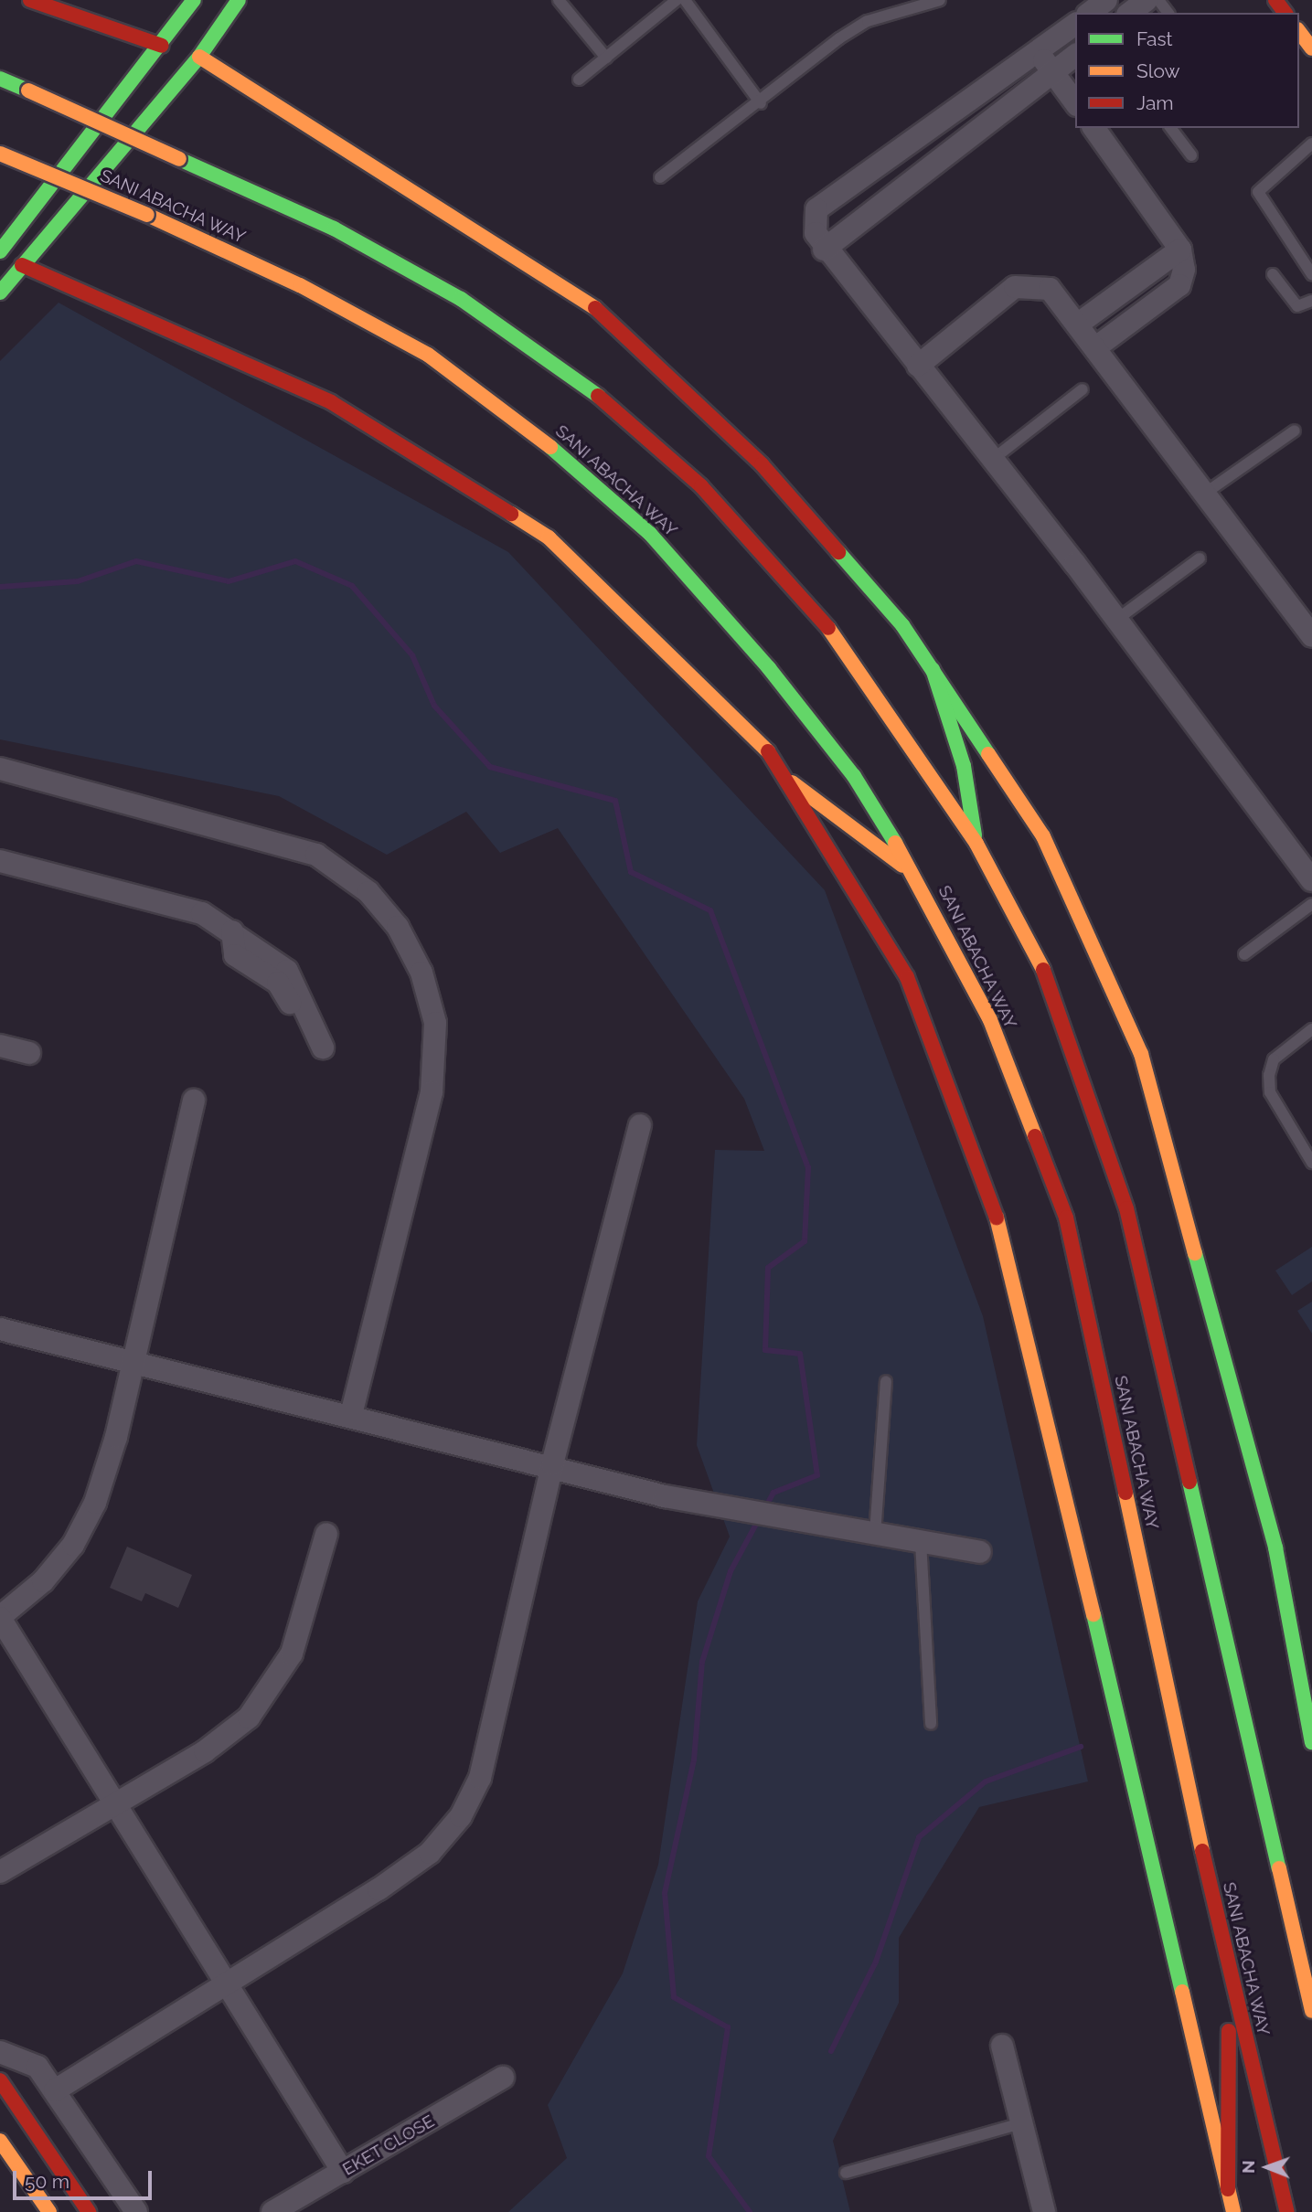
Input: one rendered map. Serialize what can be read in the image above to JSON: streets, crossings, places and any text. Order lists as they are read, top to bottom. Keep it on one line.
{"streets":{"main road":["SANI ABACHA WAY"],"street":["EKET CLOSE"]},"legend":["Fast","Slow","Jam"],"scale_bar":"50 m","north":"left"}
